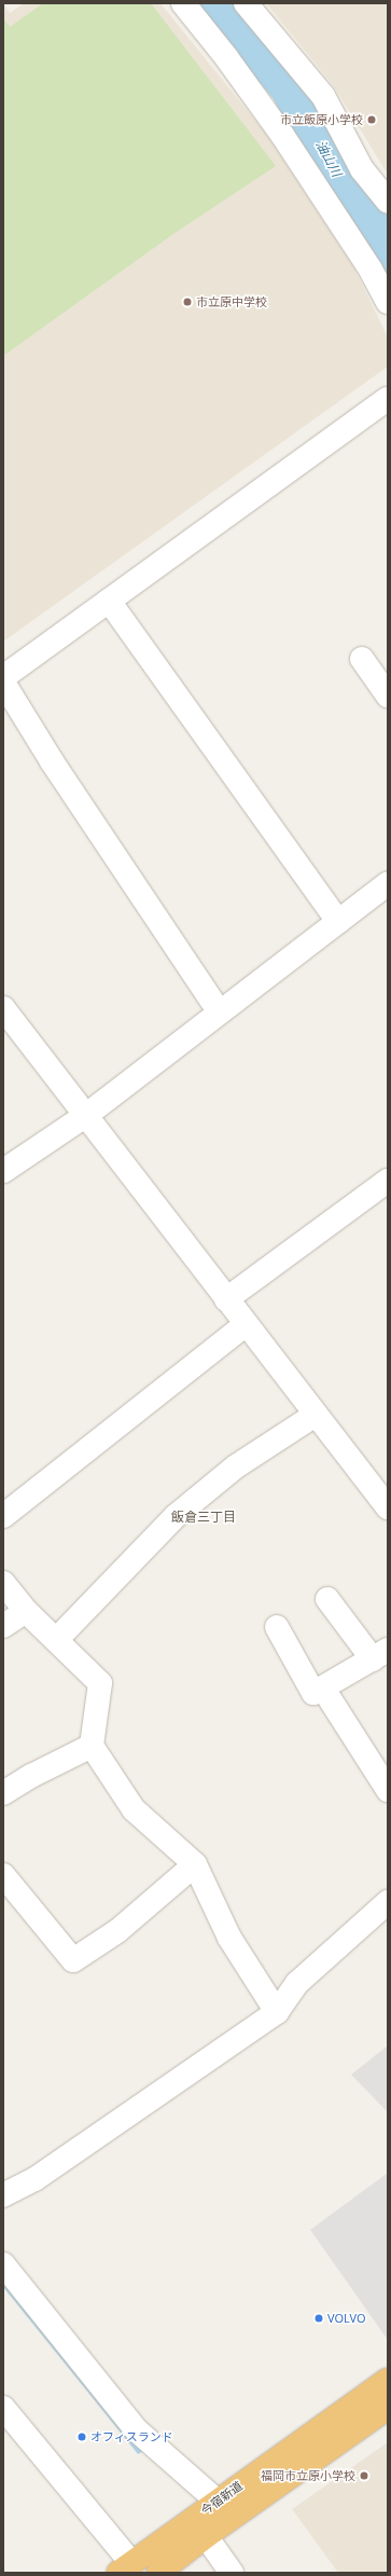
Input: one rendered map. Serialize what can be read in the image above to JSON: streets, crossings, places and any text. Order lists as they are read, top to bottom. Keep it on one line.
{"streets":{"highway":["今宿新道"]},"districts":["飯倉三丁目"],"water":["油山川"],"places":["市立飯原小学校","市立原中学校","VOLVO","オフィスランド","福岡市立原小学校"]}
